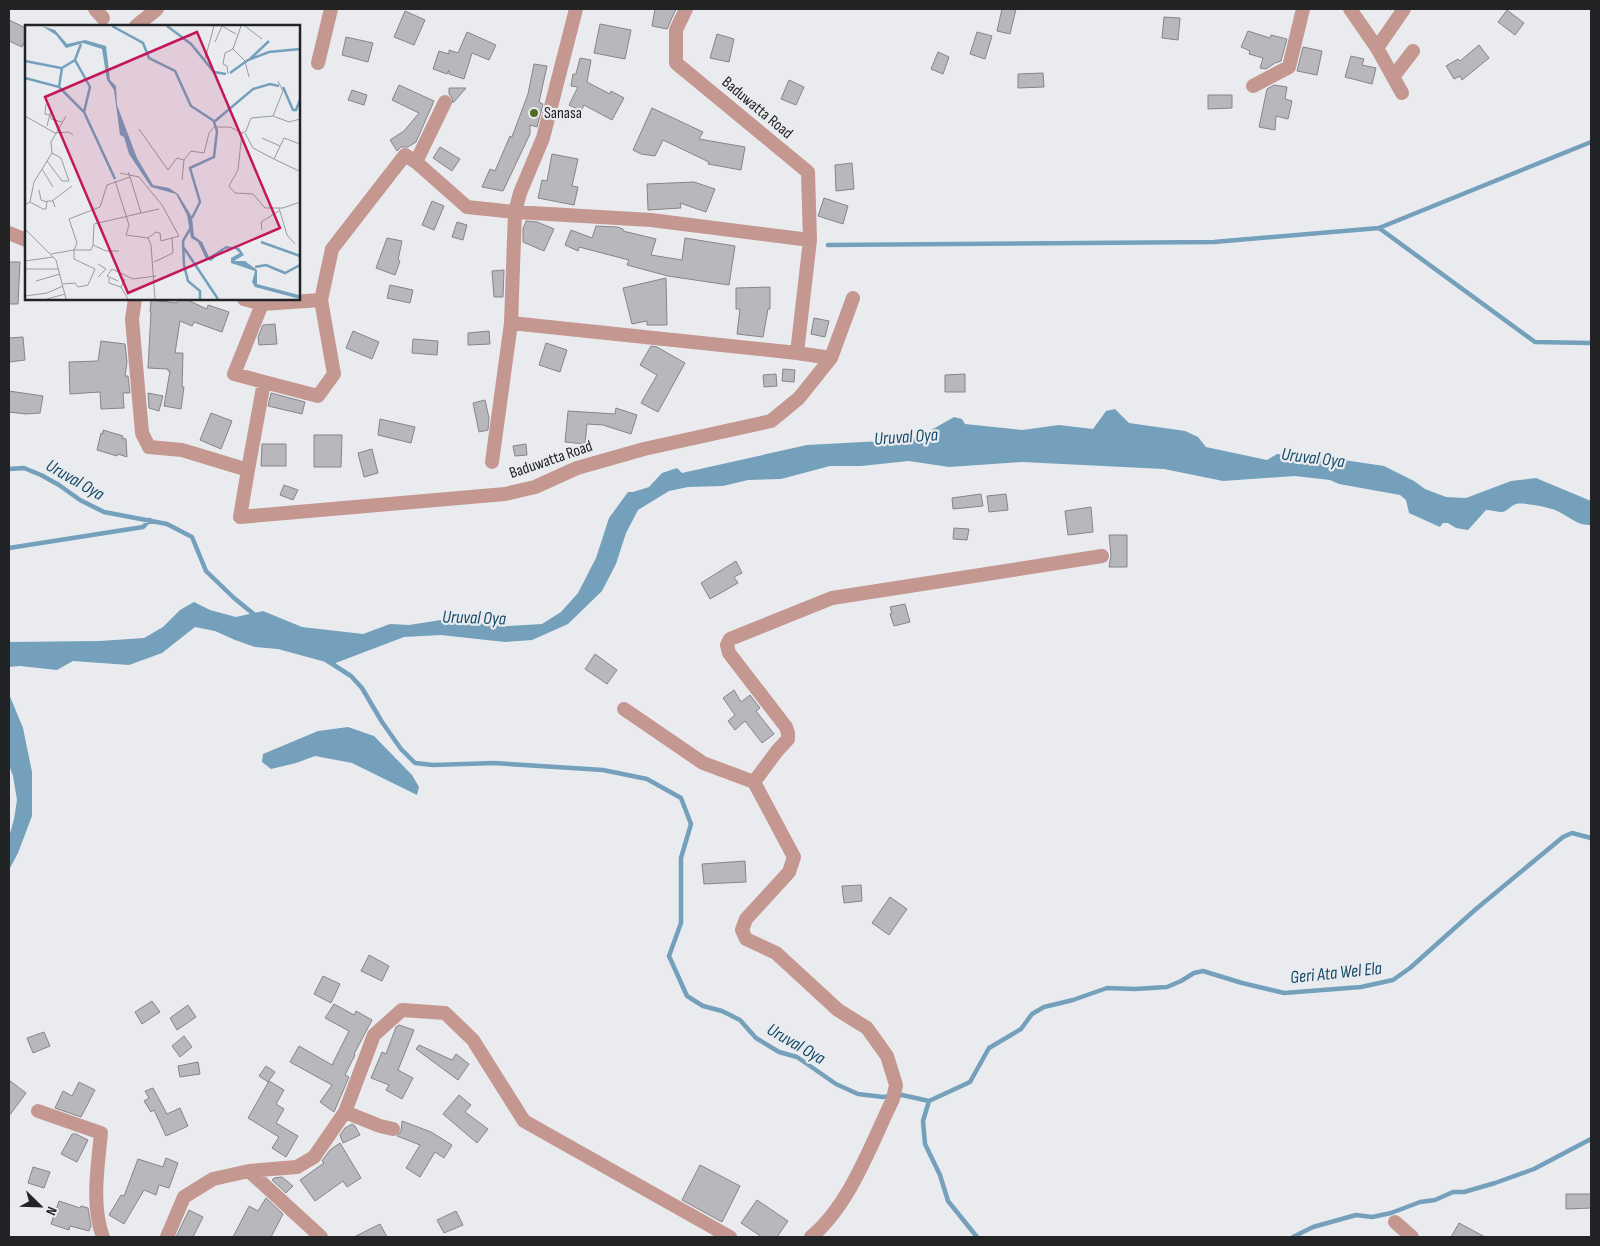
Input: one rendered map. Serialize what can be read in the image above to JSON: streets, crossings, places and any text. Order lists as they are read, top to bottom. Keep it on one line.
{"streets":{"street":["Baduwatta Road"]},"water":["Uruval Oya","Geri Ata Wel Ela"],"places":["Sanasa"],"north":"bottom right"}
